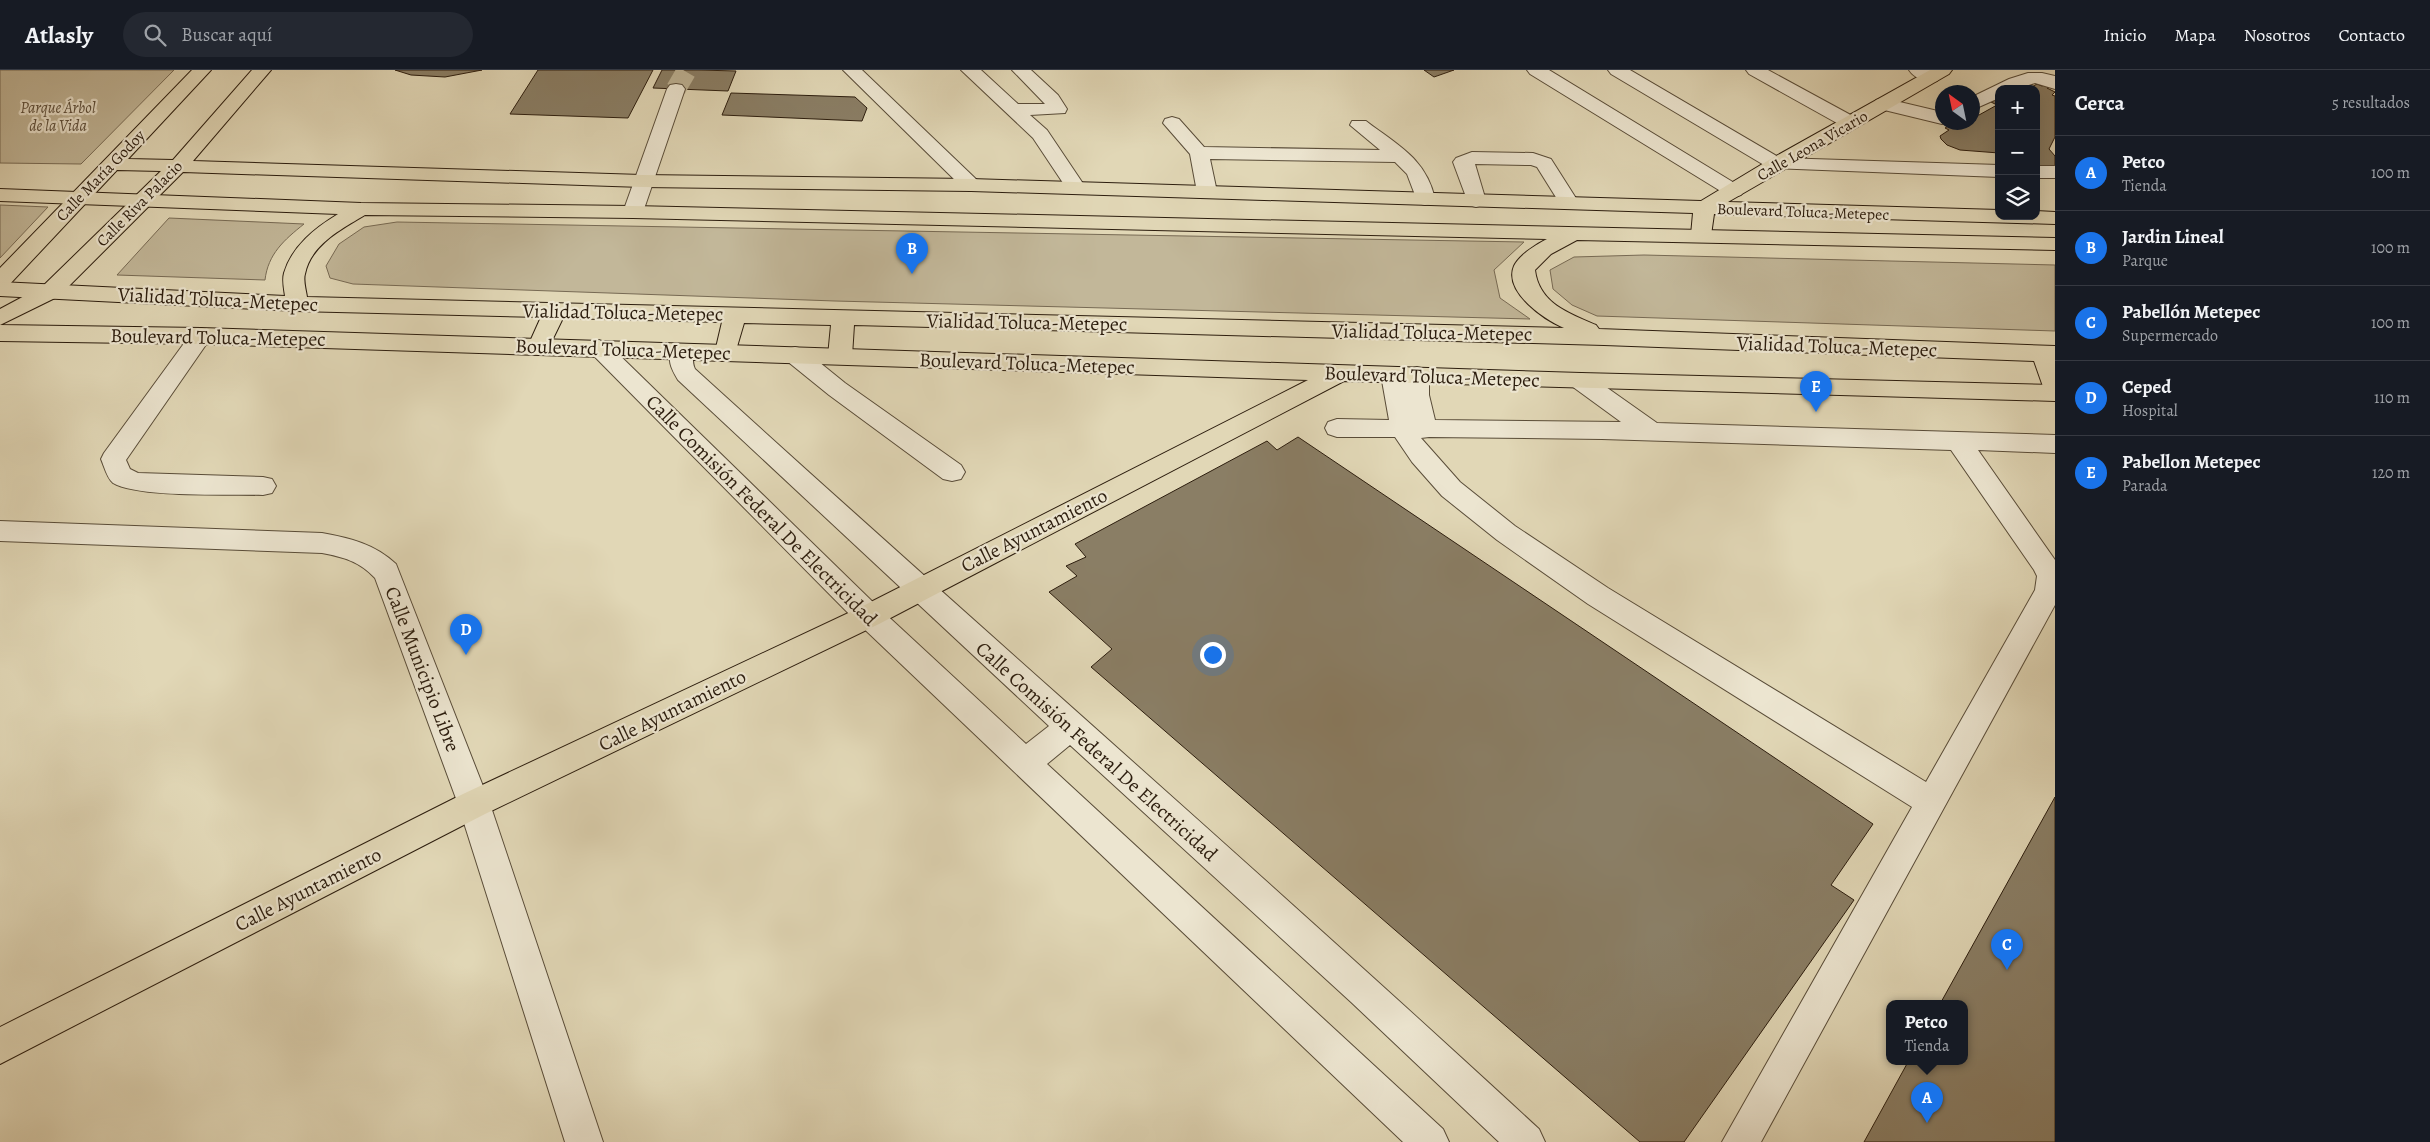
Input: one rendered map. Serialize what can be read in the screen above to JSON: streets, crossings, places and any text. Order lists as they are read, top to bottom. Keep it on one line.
{"streets":{"main road":["Calle Leona Vicario","Calle María Godoy","Calle Riva Palacio","Boulevard Toluca-Metepec","Vialidad Toluca-Metepec","Calle Ayuntamiento"],"street":["Calle Comisión Federal De Electricidad","Calle Municipio Libre"]},"crossings":[["Calle Leona Vicario","Boulevard Toluca-Metepec"],["Calle María Godoy","Boulevard Toluca-Metepec"],["Calle Riva Palacio","Boulevard Toluca-Metepec"],["Calle Riva Palacio","Vialidad Toluca-Metepec"],["Boulevard Toluca-Metepec","Calle Comisión Federal De Electricidad"],["Boulevard Toluca-Metepec","Calle Ayuntamiento"],["Calle Comisión Federal De Electricidad","Calle Ayuntamiento"],["Calle Ayuntamiento","Calle Municipio Libre"]],"parks":["Parque Árbol de la Vida"],"north":"top left","page":{"header":"Atlasly","search":"Buscar aquí","nav":["Inicio","Mapa","Nosotros","Contacto"],"heading":["Cerca","5 resultados"],"map_buttons":["+","−"],"list":[{"mark":"A","name":"Petco","note":"Tienda","value":"100 m"},{"mark":"B","name":"Jardin Lineal","note":"Parque","value":"100 m"},{"mark":"C","name":"Pabellón Metepec","note":"Supermercado","value":"100 m"},{"mark":"D","name":"Ceped","note":"Hospital","value":"110 m"},{"mark":"E","name":"Pabellon Metepec","note":"Parada","value":"120 m"}],"pins":["B","E","D","C","A"],"popup":["Petco","Tienda"]}}
